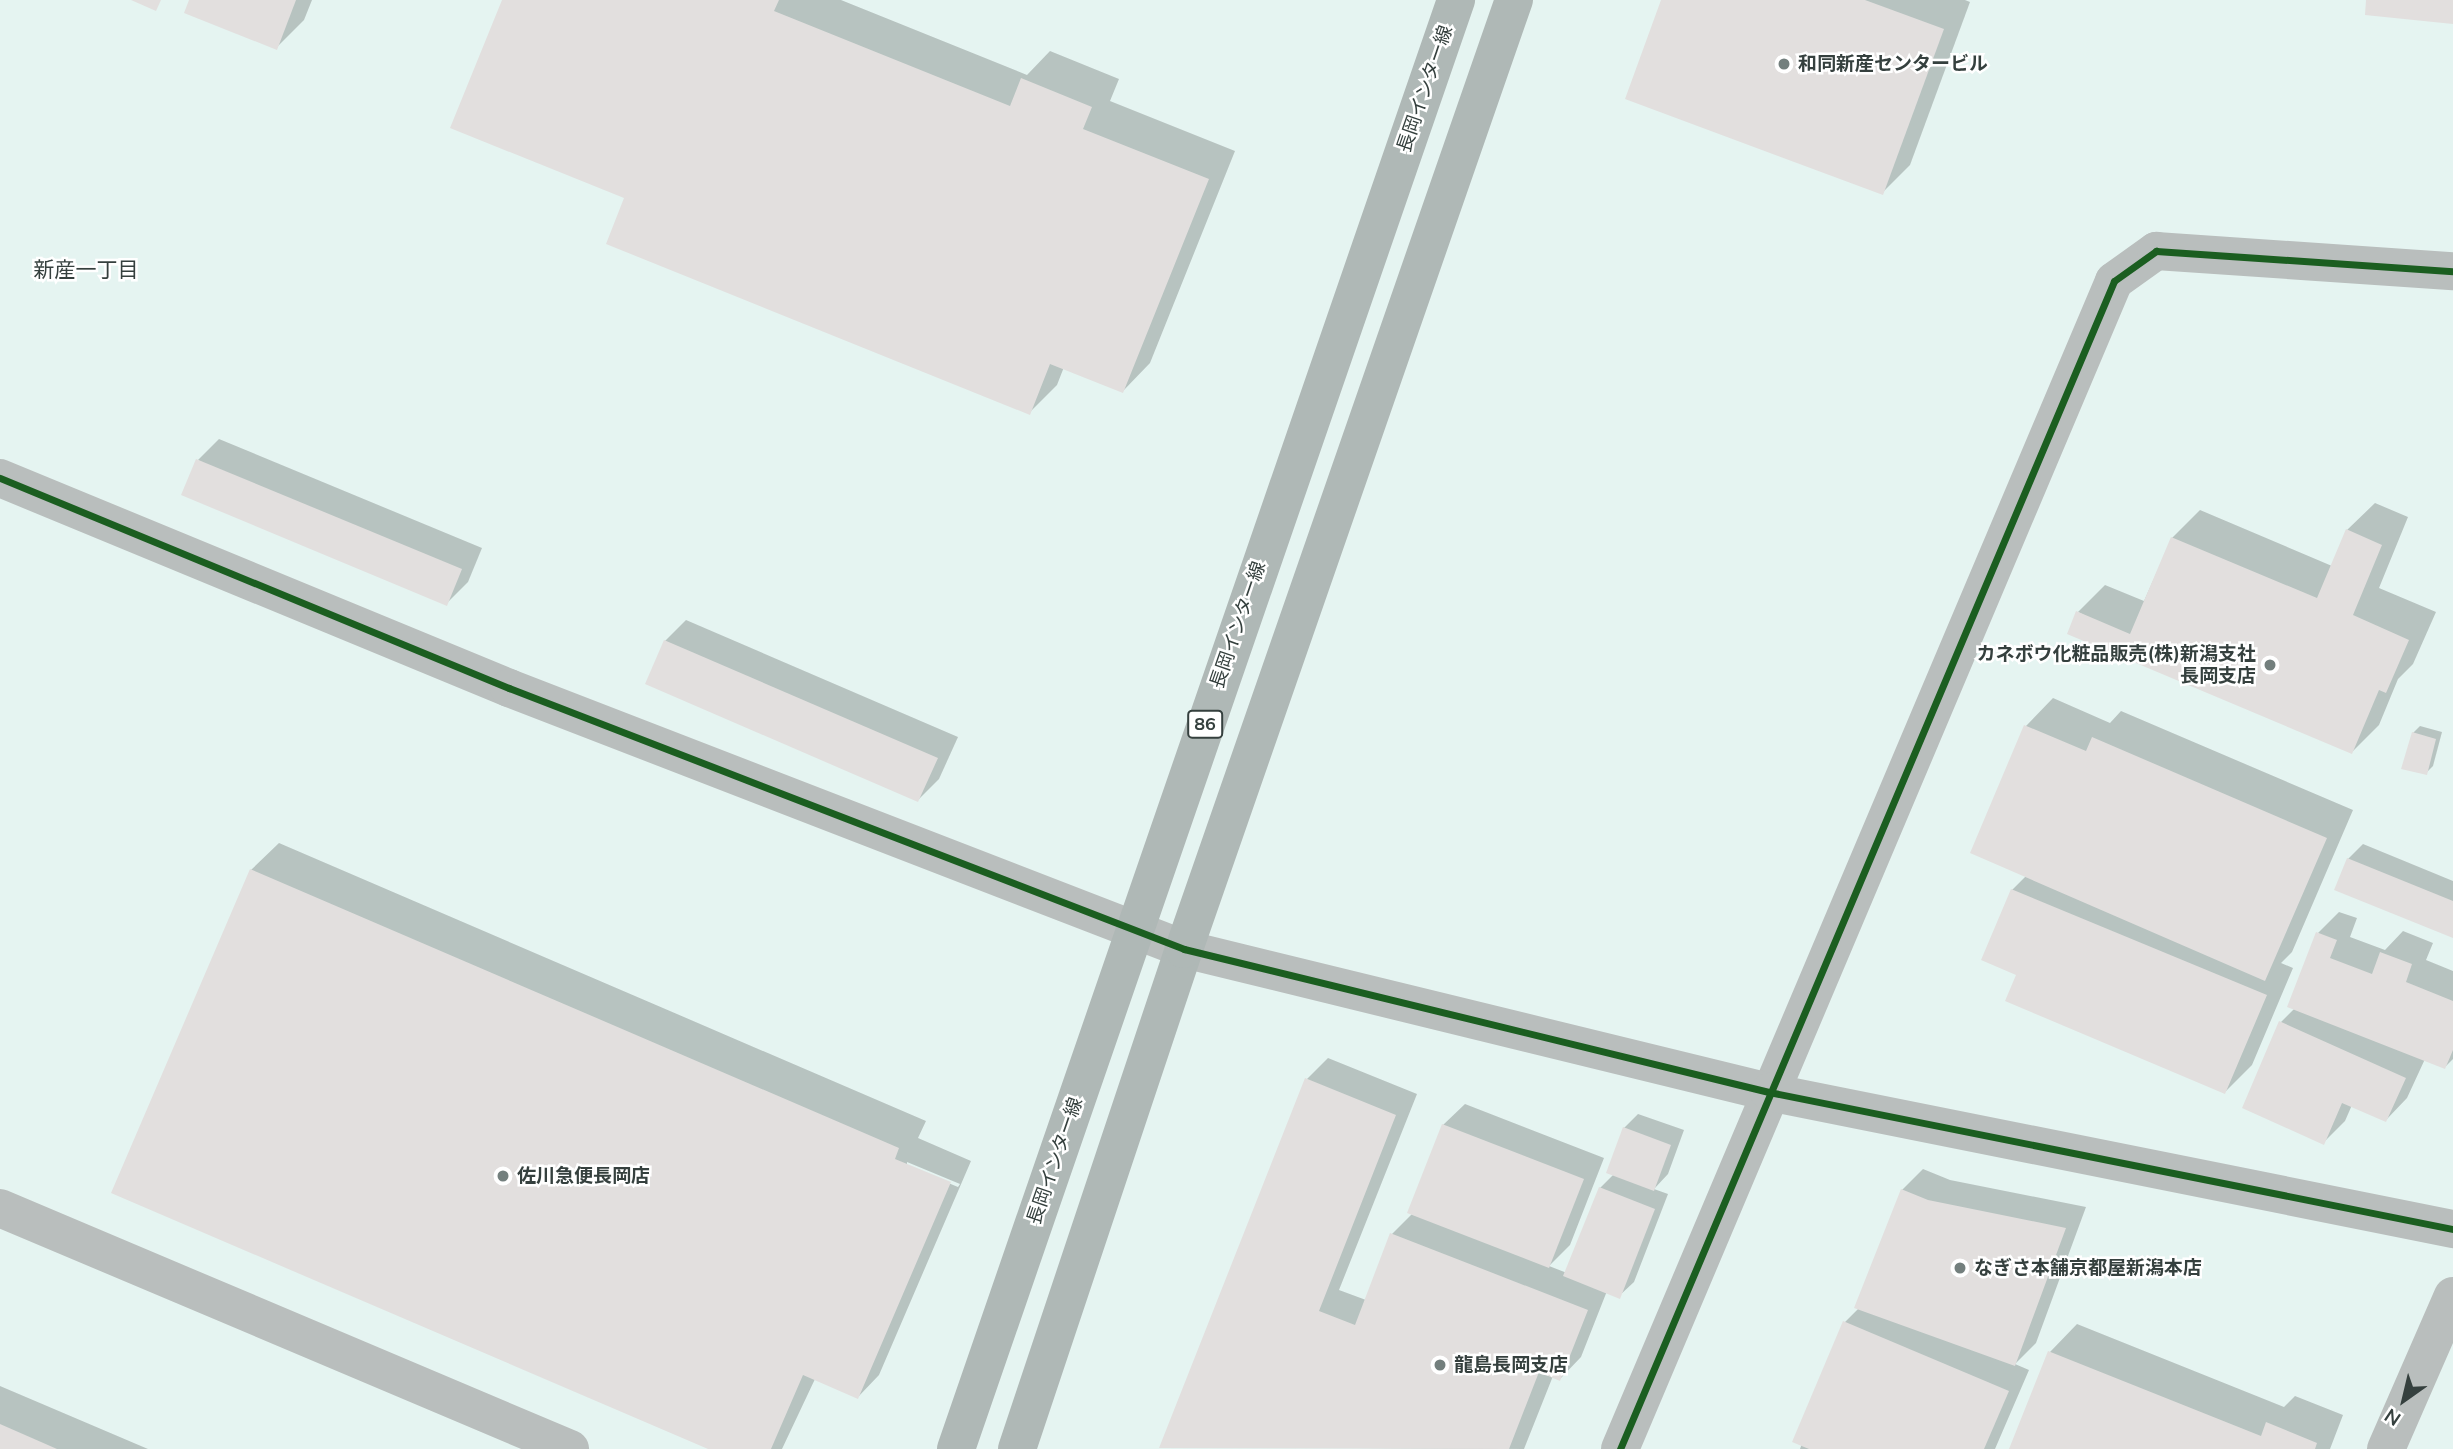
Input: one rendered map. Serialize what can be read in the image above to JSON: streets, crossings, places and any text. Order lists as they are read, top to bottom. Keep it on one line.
{"streets":{"main road":["長岡インター線","86"]},"districts":["新産一丁目"],"places":["和同新産センタービル","カネボウ化粧品販売(株)新潟支社 長岡支店","佐川急便長岡店","なぎさ本舗京都屋新潟本店","龍島長岡支店"],"north":"bottom left"}
